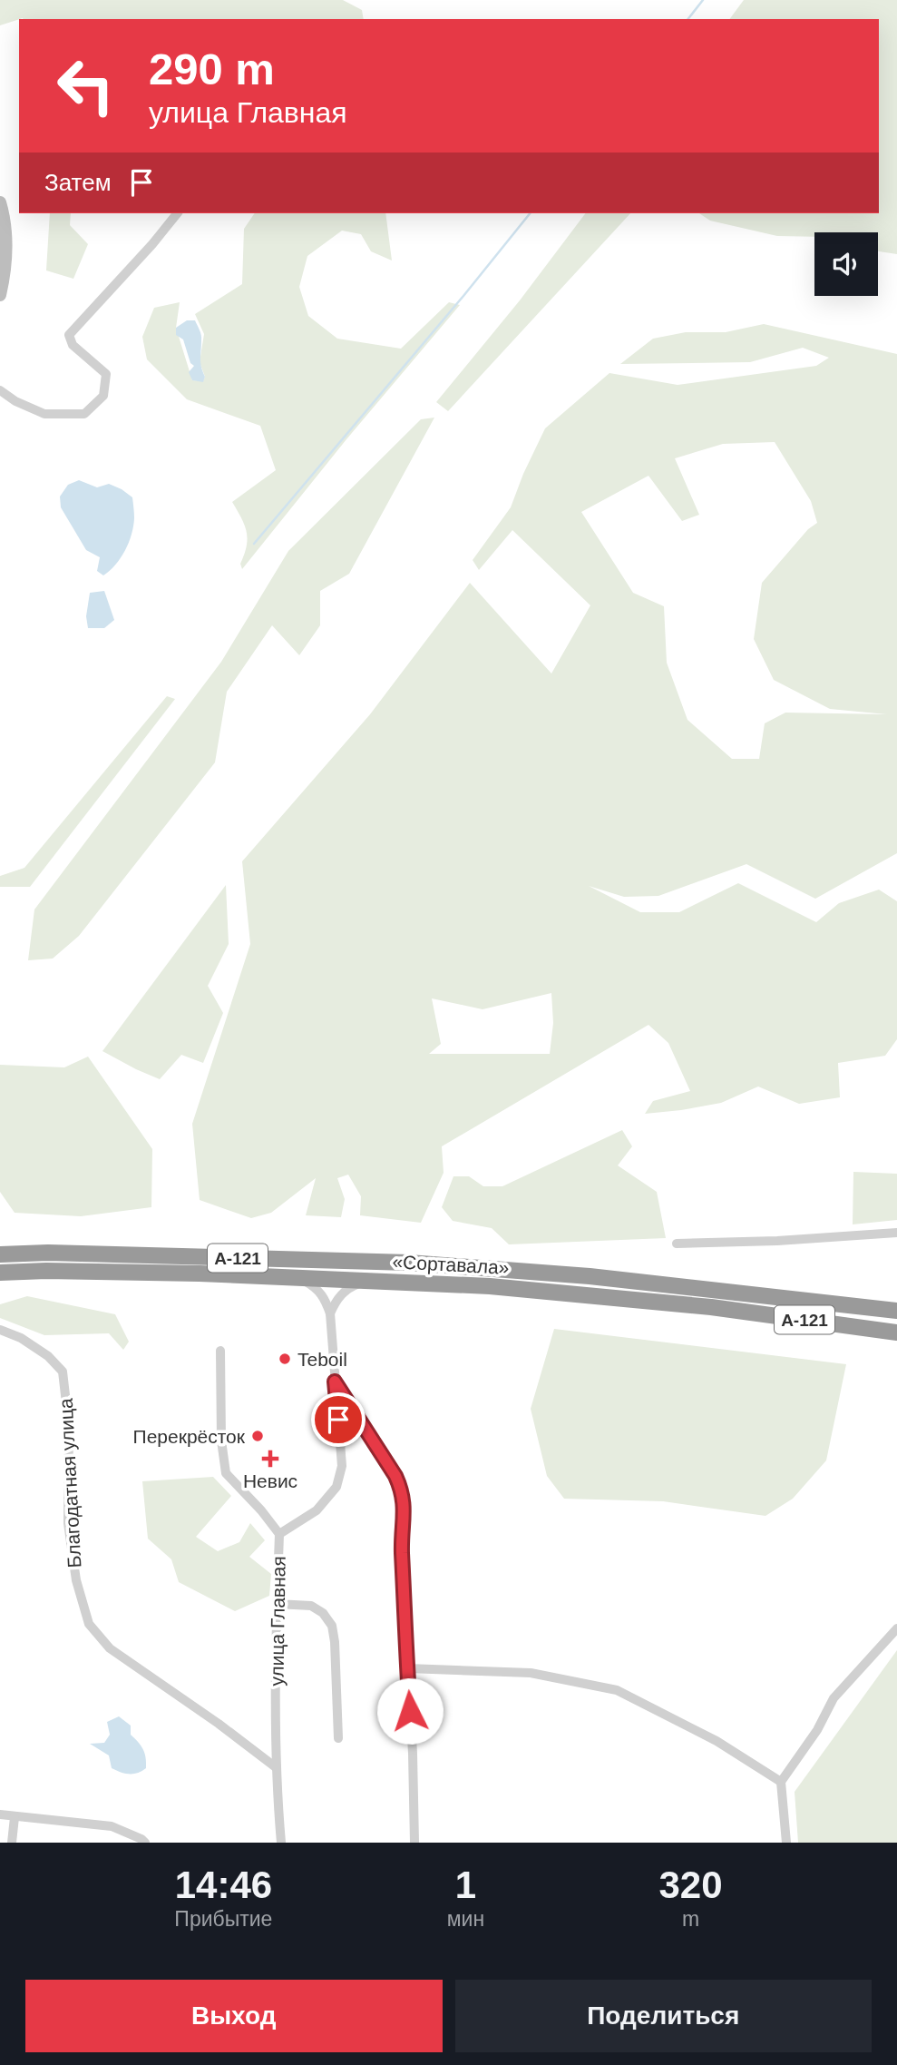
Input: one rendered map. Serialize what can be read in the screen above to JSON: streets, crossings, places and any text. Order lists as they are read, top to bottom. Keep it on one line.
{"streets":{"highway":["А-121","«Сортавала»"],"street":["Благодатная улица","улица Главная"]},"crossings":[["Благодатная улица","улица Главная"]],"places":{"other":["Teboil","Перекрёсток"],"health":["Невис"]},"page":{"turn":["290 m","улица Главная"],"then":"Затем","eta":["14:46","Прибытие","1","мин","320","m"],"buttons":["Выход","Поделиться"]}}
